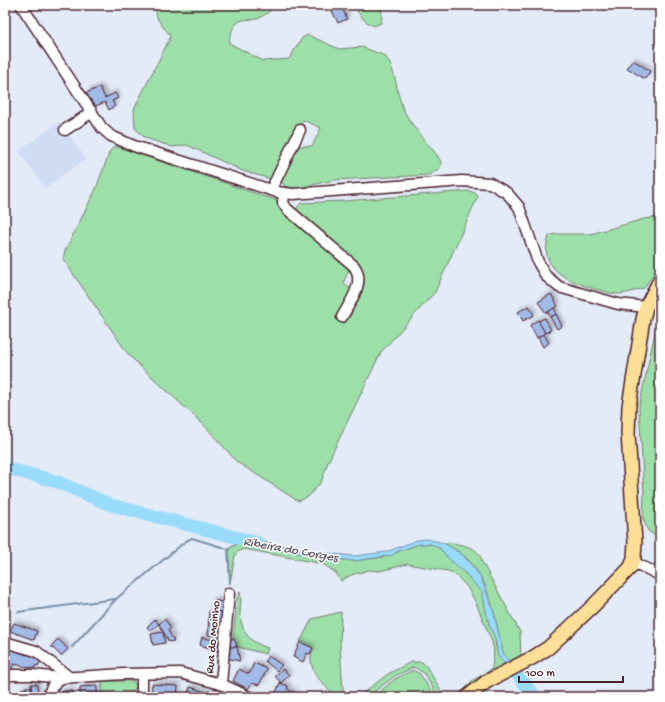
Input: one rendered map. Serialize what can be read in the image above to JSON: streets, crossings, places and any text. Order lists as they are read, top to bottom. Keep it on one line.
{"streets":{"street":["Rua do Moinho"]},"water":["Ribeira do Corges"],"scale_bar":"100 m"}
